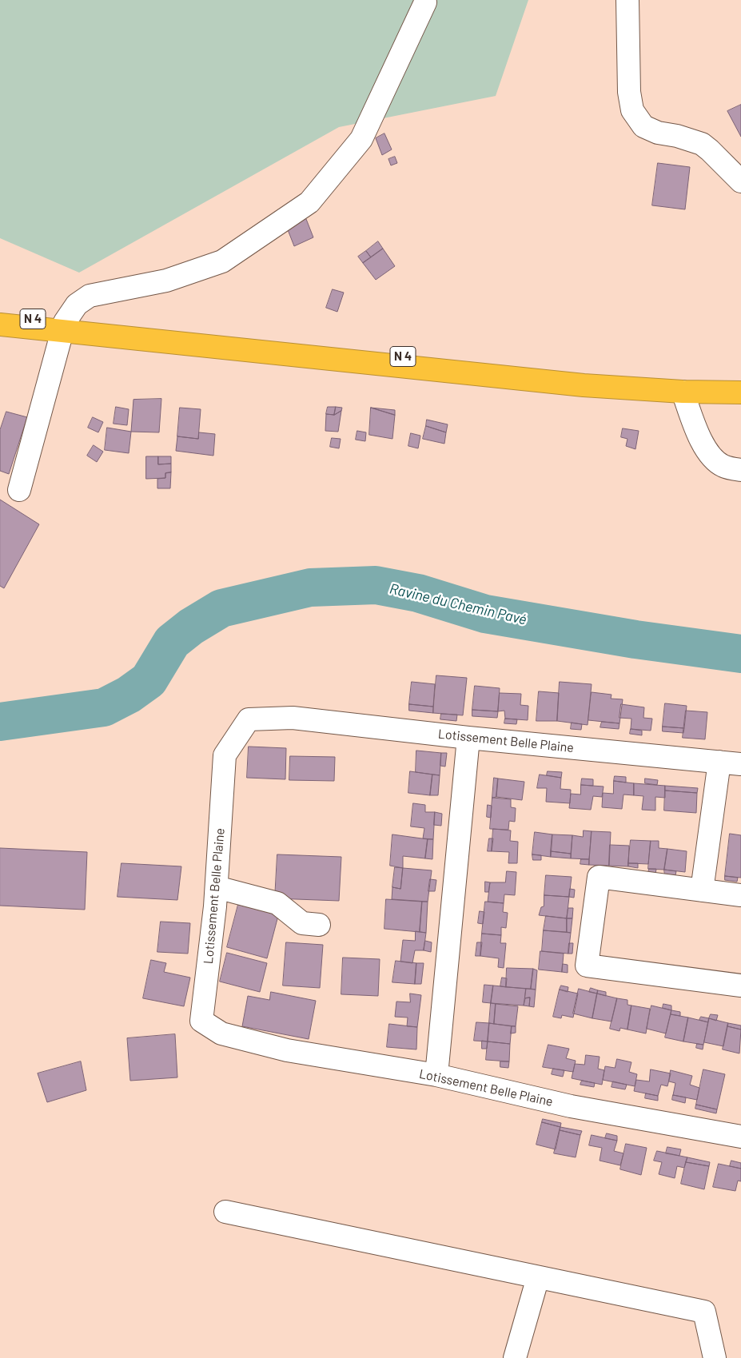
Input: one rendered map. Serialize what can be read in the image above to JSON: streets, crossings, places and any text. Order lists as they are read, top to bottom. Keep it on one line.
{"streets":{"highway":["N 4"],"street":["Lotissement Belle Plaine"]},"water":["Ravine du Chemin Pavé"]}
